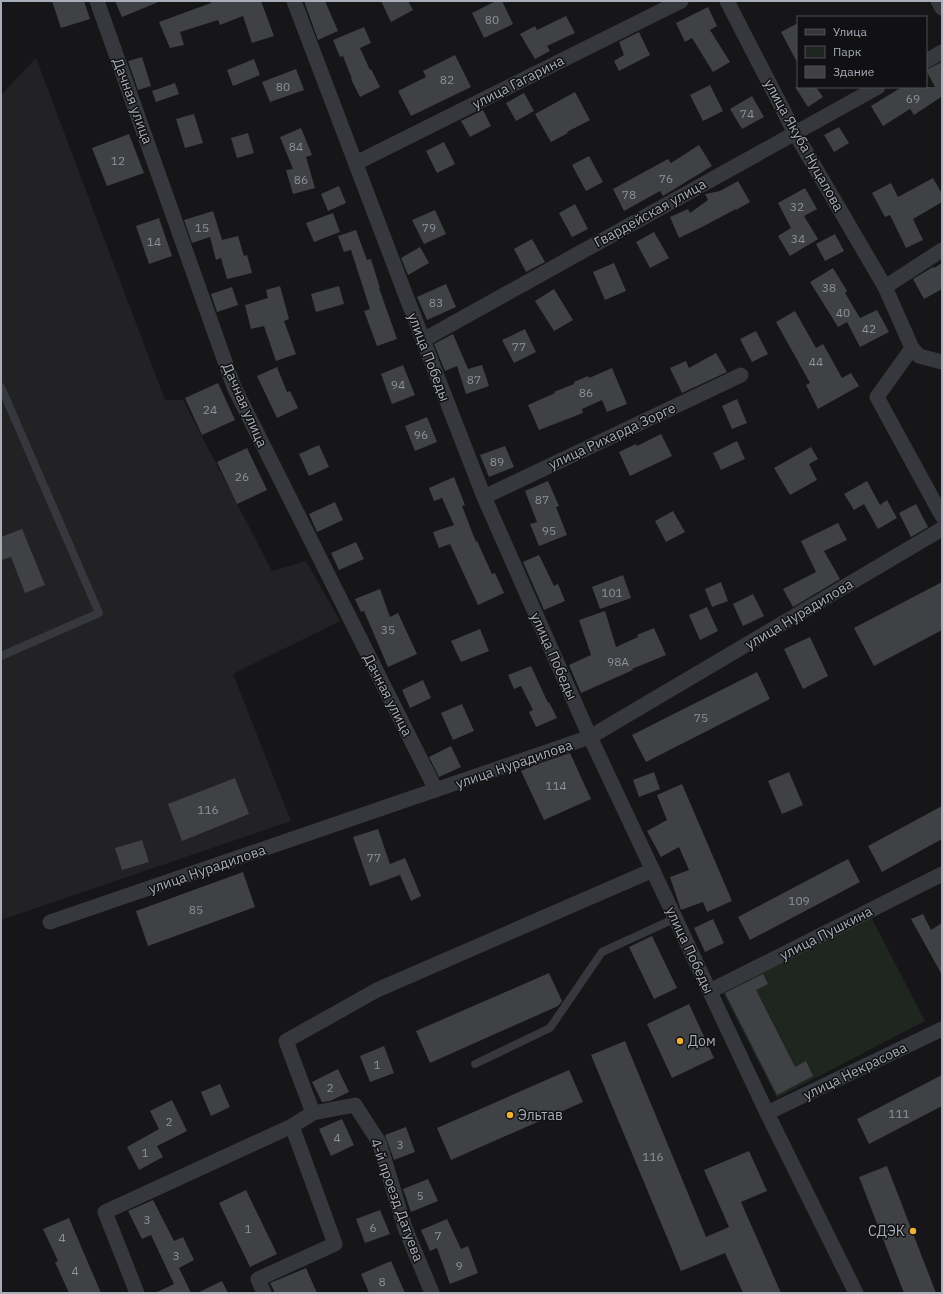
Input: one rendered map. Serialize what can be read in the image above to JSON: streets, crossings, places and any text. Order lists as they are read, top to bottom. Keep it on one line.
{"streets":{"street":["улица Гагарина","Дачная улица","улица Якуба Нуцалова","Гвардейская улица","улица Победы","улица Рихарда Зорге","улица Нурадилова","улица Пушкина","улица Некрасова","4-й проезд Датуева"]},"crossings":[["улица Гагарина","улица Победы"],["Дачная улица","улица Нурадилова"],["улица Якуба Нуцалова","Гвардейская улица"],["Гвардейская улица","улица Победы"],["улица Победы","улица Рихарда Зорге"],["улица Победы","улица Нурадилова"],["улица Победы","улица Пушкина"],["улица Победы","улица Некрасова"]],"places":["Дом","Эльтав","СДЭК"],"house_numbers":["80","82","80","69","74","84","12","76","86","78","32","15","79","34","14","38","83","40","42","77","44","87","94","86","24","96","89","26","87","95","101","35","98А","75","114","116","77","109","85","1","2","111","2","4","3","1","116","5","3","6","1","7","4","3","9","4","8"],"legend":["Улица","Парк","Здание"]}
